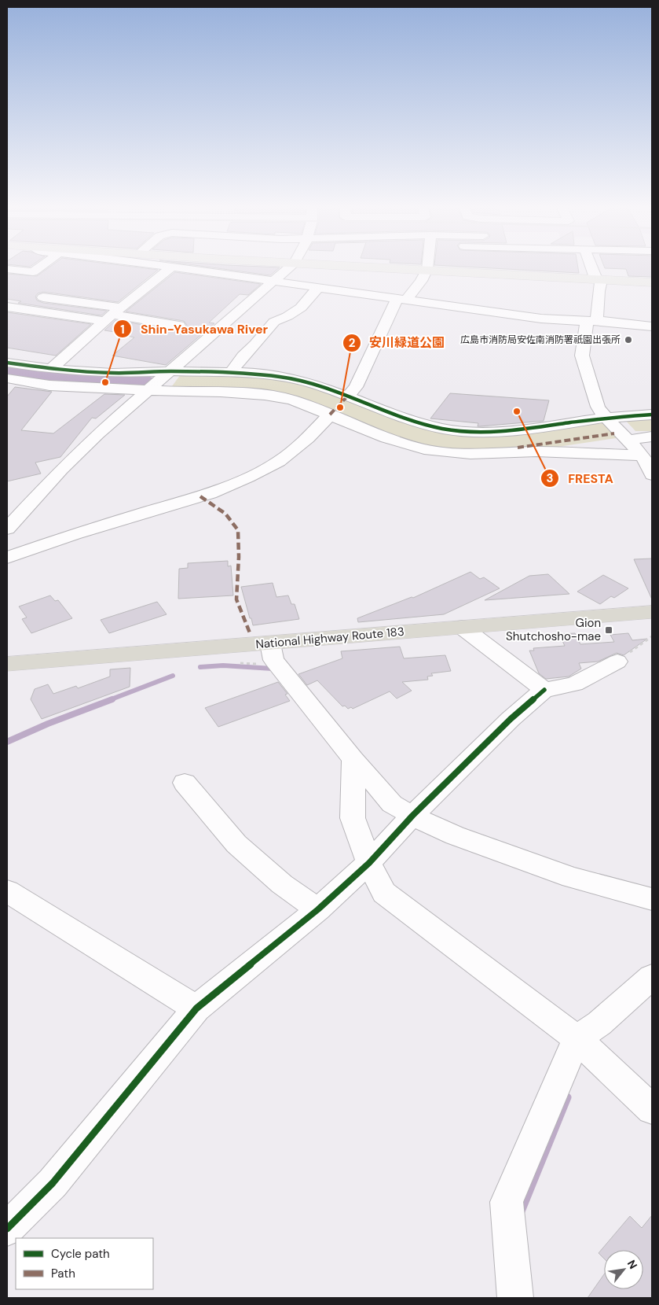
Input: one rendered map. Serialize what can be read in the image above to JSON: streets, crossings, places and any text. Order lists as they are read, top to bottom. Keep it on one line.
{"streets":{"highway":["National Highway Route 183"]},"places":{"other":["広島市消防局安佐南消防署祇園出張所","Shin-Yasukawa River","安川緑道公園","FRESTA"],"transit":["Gion Shutchosho-mae"]},"legend":["Cycle path","Path"],"north":"top right"}
